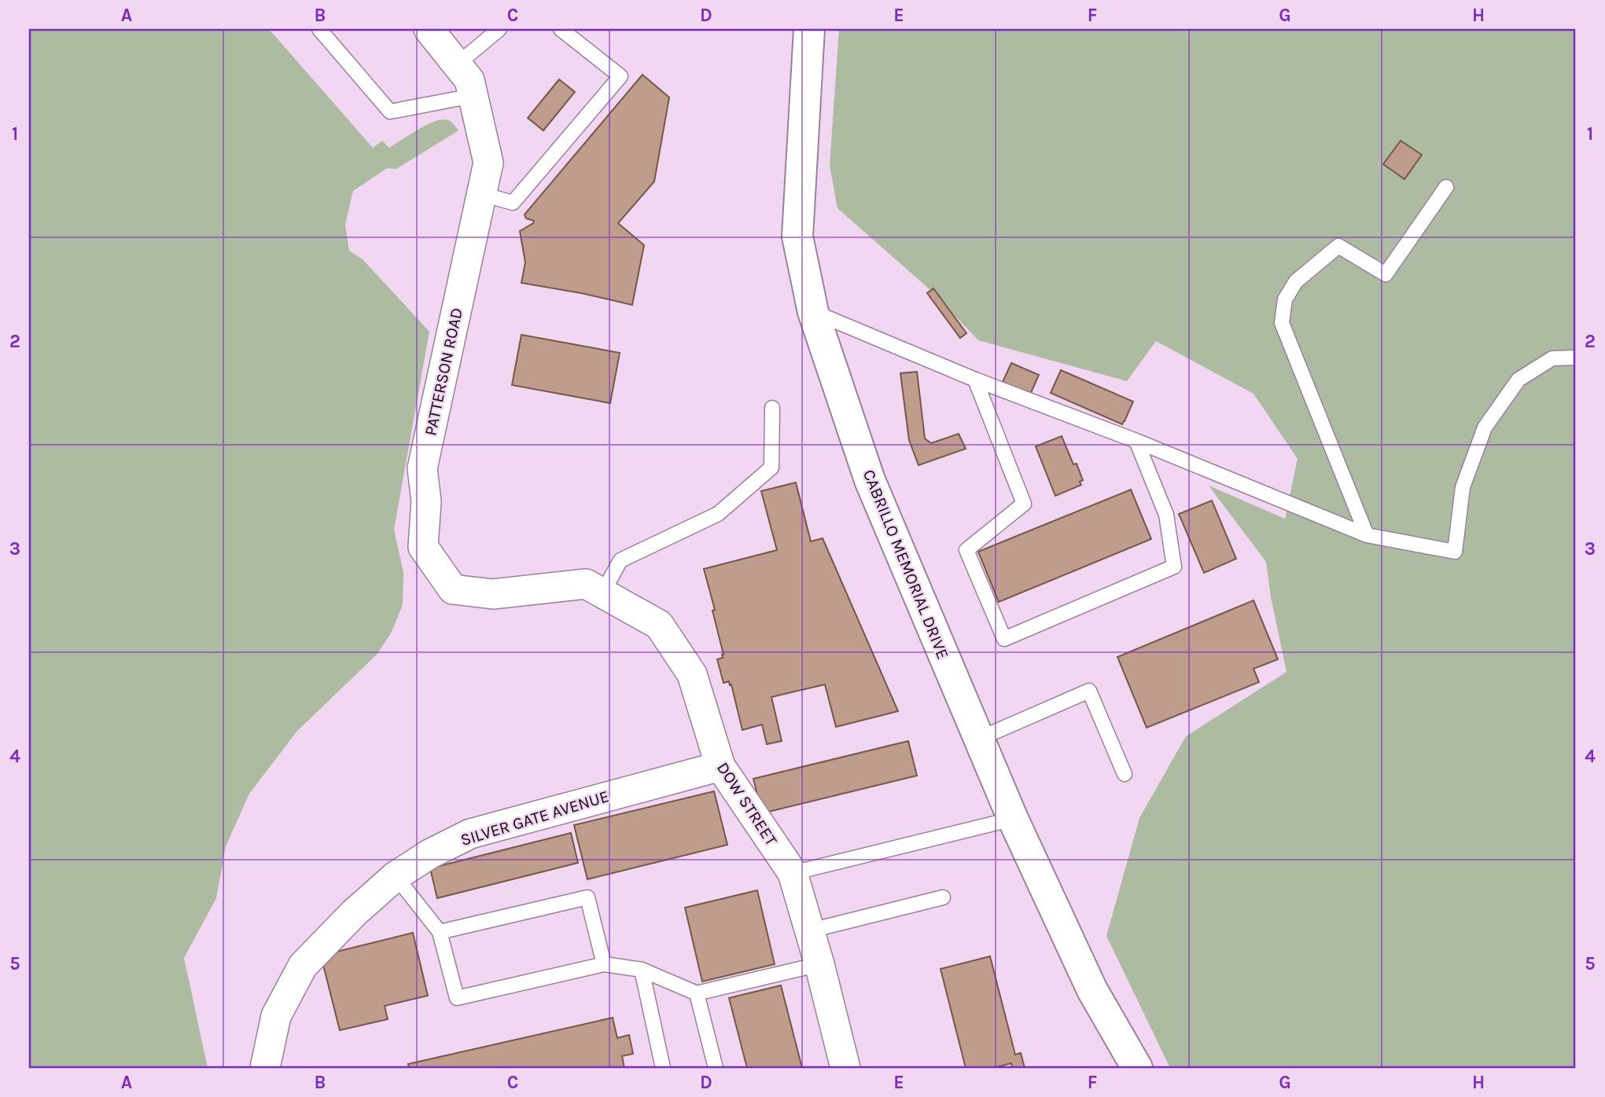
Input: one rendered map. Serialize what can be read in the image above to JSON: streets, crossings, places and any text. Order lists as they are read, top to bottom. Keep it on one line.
{"streets":{"main road":["CABRILLO MEMORIAL DRIVE"],"street":["PATTERSON ROAD","DOW STREET","SILVER GATE AVENUE"]},"crossings":[["PATTERSON ROAD","DOW STREET"],["DOW STREET","SILVER GATE AVENUE"]],"grid":{"columns":["A","B","C","D","E","F","G","H"],"rows":["1","2","3","4","5"]}}
